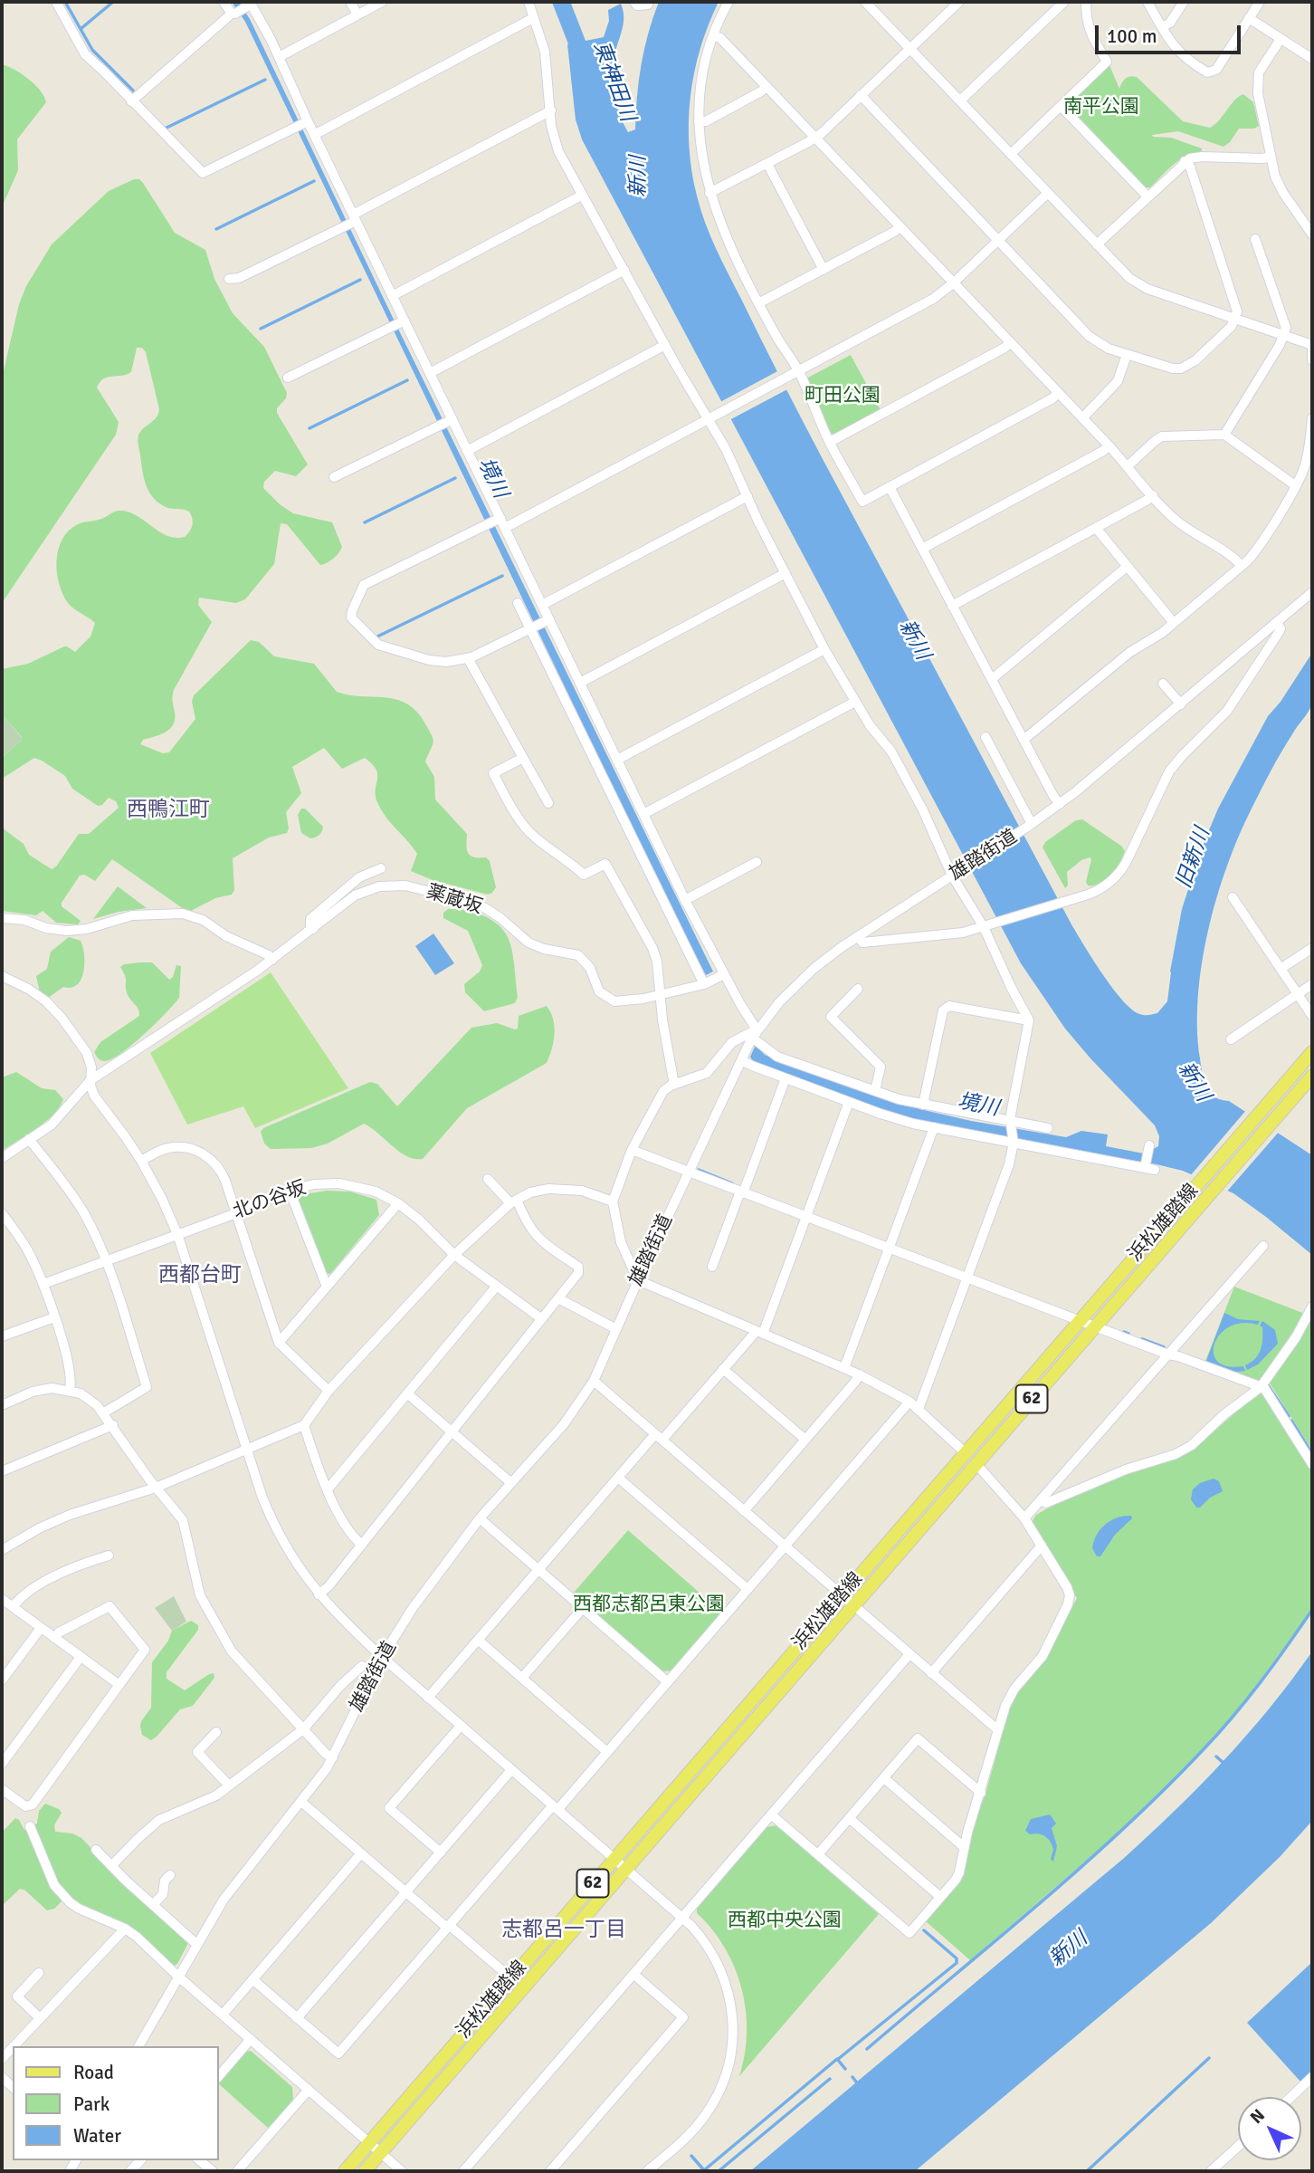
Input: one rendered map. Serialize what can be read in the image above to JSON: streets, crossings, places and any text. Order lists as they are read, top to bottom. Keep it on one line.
{"streets":{"main road":["浜松雄踏線","62"],"street":["雄踏街道","薬蔵坂","北の谷坂"]},"districts":["西鴨江町","西都台町","志都呂一丁目"],"water":["東神田川","新川","境川","旧新川"],"parks":["南平公園","町田公園","西都志都呂東公園","西都中央公園"],"legend":["Road","Park","Water"],"scale_bar":"100 m","north":"top left"}
